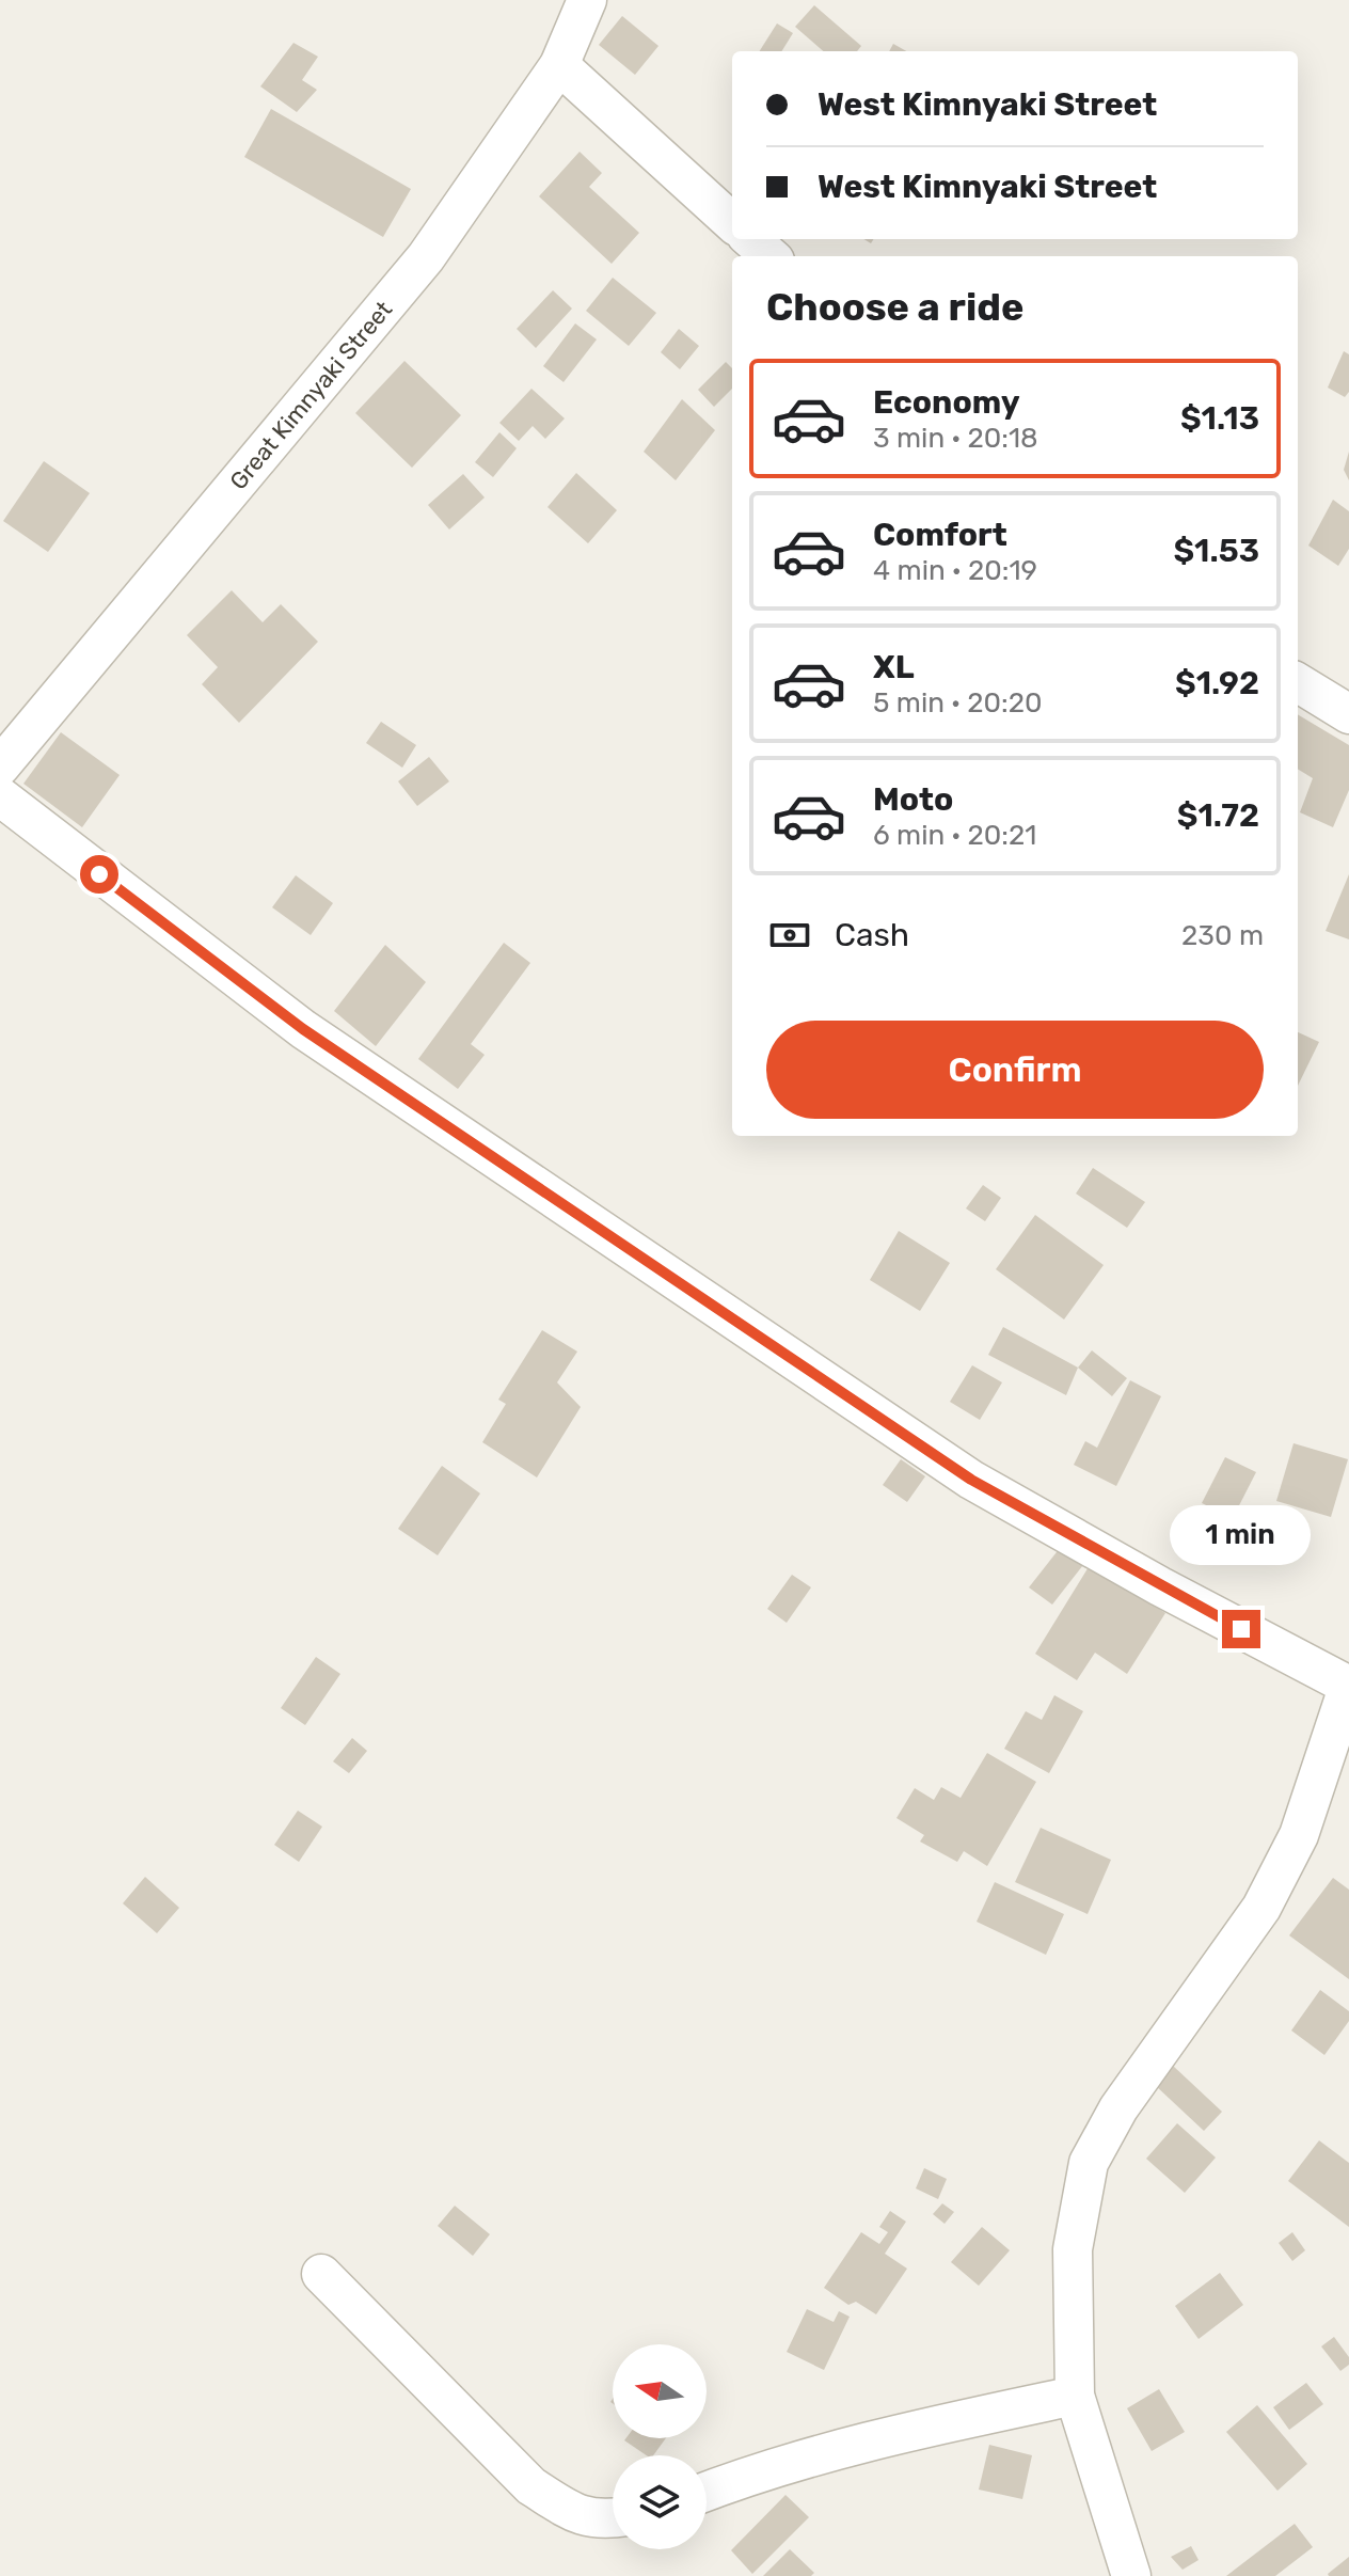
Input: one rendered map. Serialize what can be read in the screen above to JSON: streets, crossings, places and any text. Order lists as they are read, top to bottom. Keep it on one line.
{"streets":{"street":["Great Kimnyaki Street"]},"north":"left","page":{"banner":["West Kimnyaki Street","West Kimnyaki Street"],"heading":"Choose a ride","list":[{"name":"Economy","note":"3 min · 20:18","value":"$1.13"},{"name":"Comfort","note":"4 min · 20:19","value":"$1.53"},{"name":"XL","note":"5 min · 20:20","value":"$1.92"},{"name":"Moto","note":"6 min · 20:21","value":"$1.72"}],"pay":["Cash","230 m"],"buttons":"Confirm","bubble":"1 min"}}
